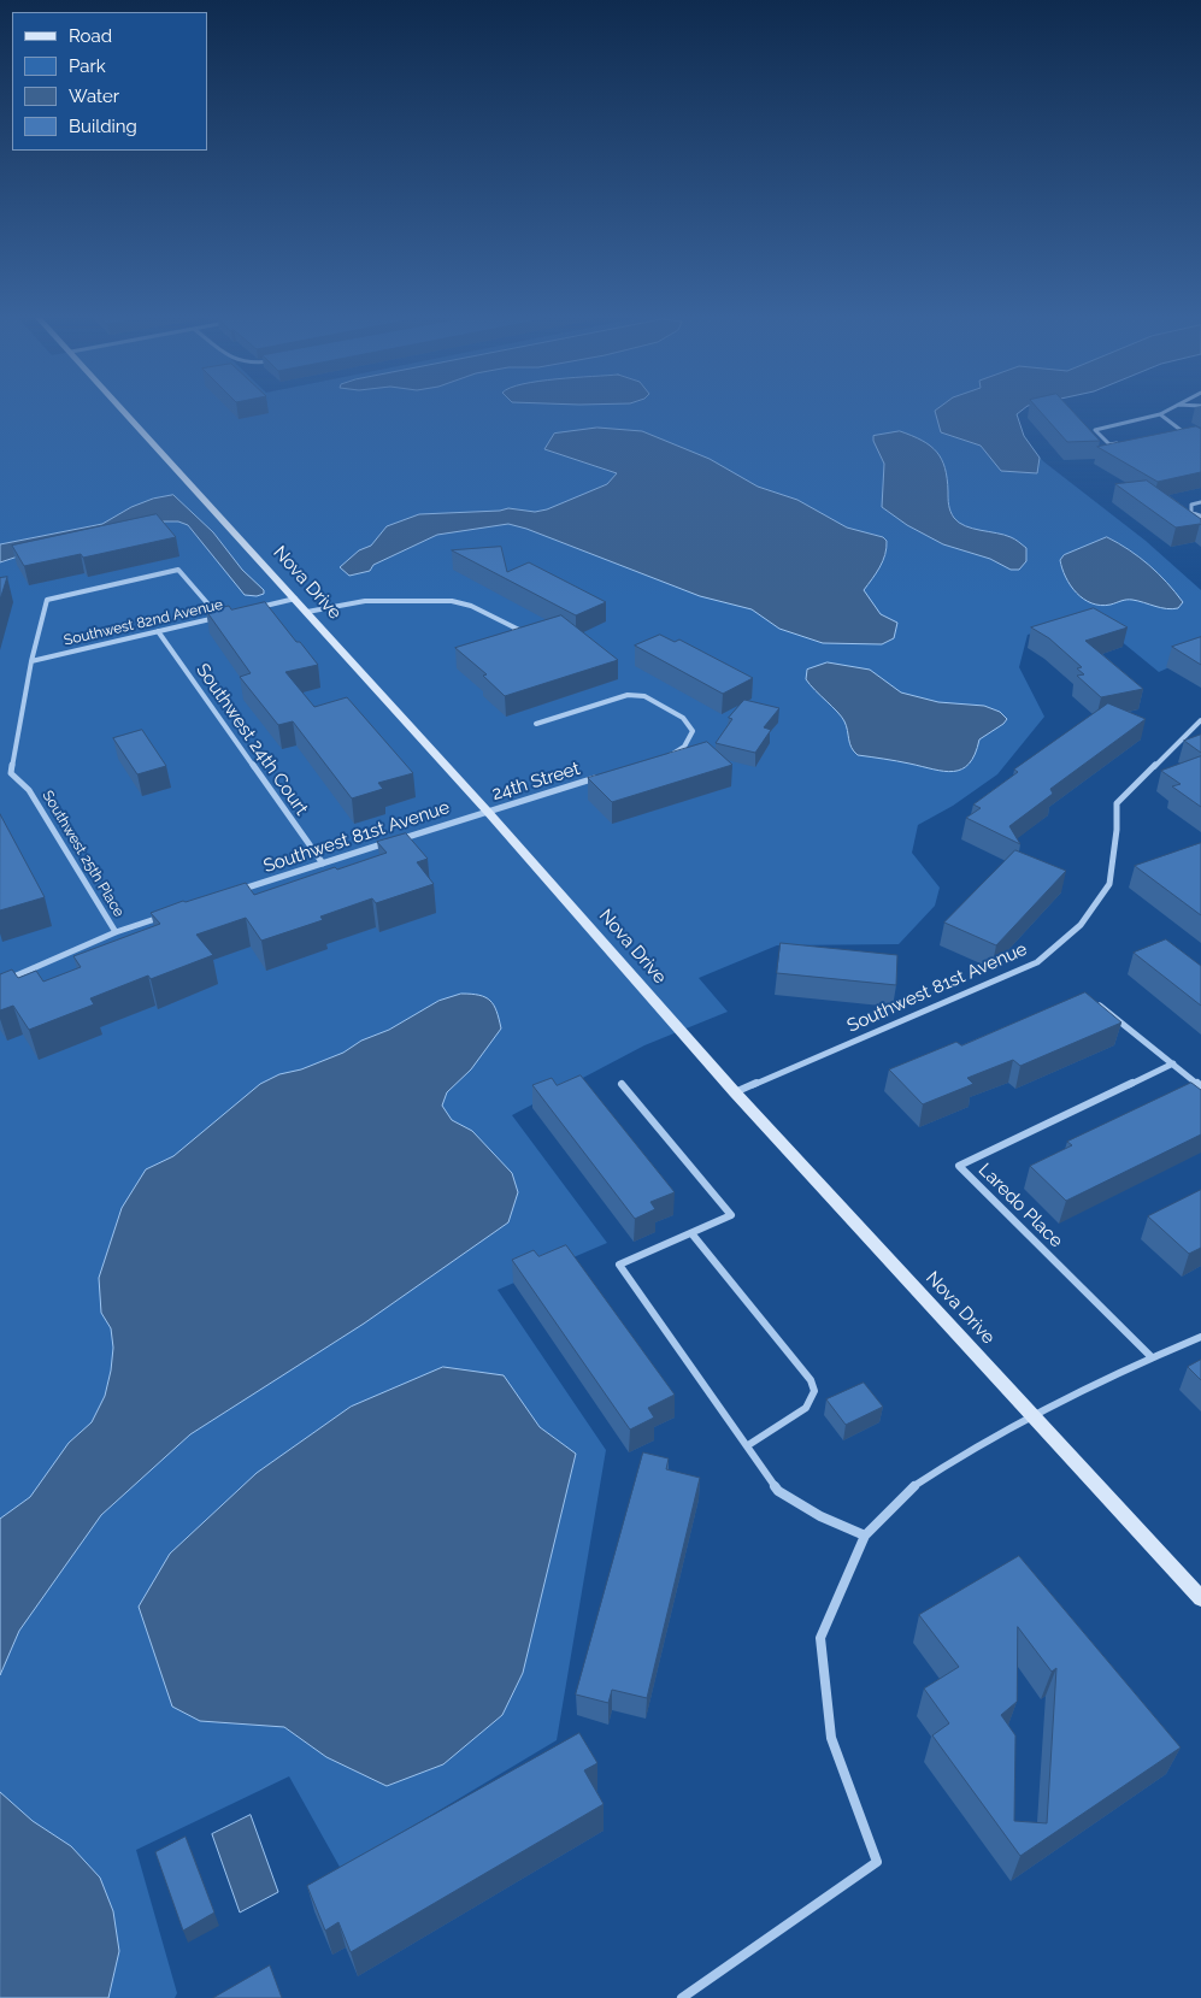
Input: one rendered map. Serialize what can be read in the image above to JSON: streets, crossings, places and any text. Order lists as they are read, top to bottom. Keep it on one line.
{"streets":{"street":["Nova Drive","Southwest 82nd Avenue","Southwest 24th Court","24th Street","Southwest 81st Avenue","Southwest 25th Place","Laredo Place"]},"crossings":[["Nova Drive","24th Street"],["Nova Drive","Southwest 81st Avenue"],["Southwest 82nd Avenue","Southwest 24th Court"],["Southwest 82nd Avenue","Southwest 25th Place"],["Southwest 24th Court","Southwest 81st Avenue"],["24th Street","Southwest 81st Avenue"]],"legend":["Road","Park","Water","Building"]}
